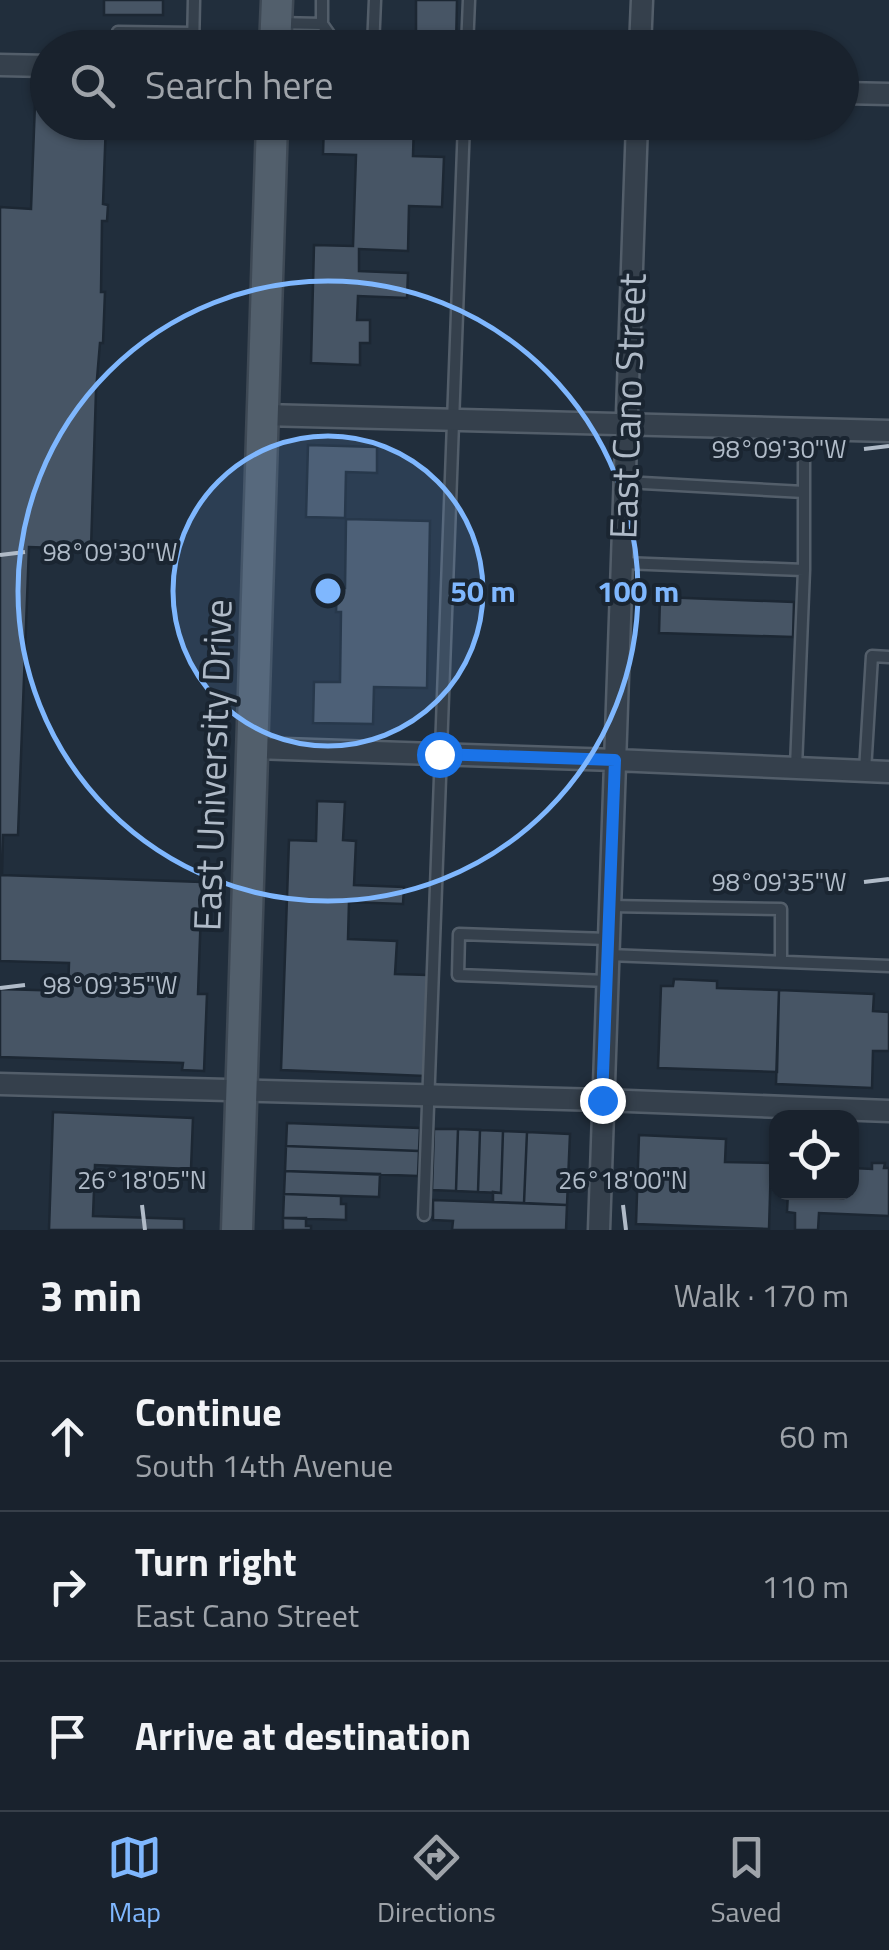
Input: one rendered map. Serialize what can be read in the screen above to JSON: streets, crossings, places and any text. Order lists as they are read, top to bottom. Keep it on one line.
{"streets":{"main road":["East University Drive"],"street":["East Cano Street"]},"page":{"search":"Search here","heading":["3 min","Walk · 170 m"],"list":[["Continue","South 14th Avenue","60 m"],["Turn right","East Cano Street","110 m"],"Arrive at destination"],"nav":["Map","Directions","Saved"]},"coordinates":["98°09'30\"W","98°09'35\"W","26°18'05\"N","26°18'00\"N"],"rings":["50 m","100 m"]}
